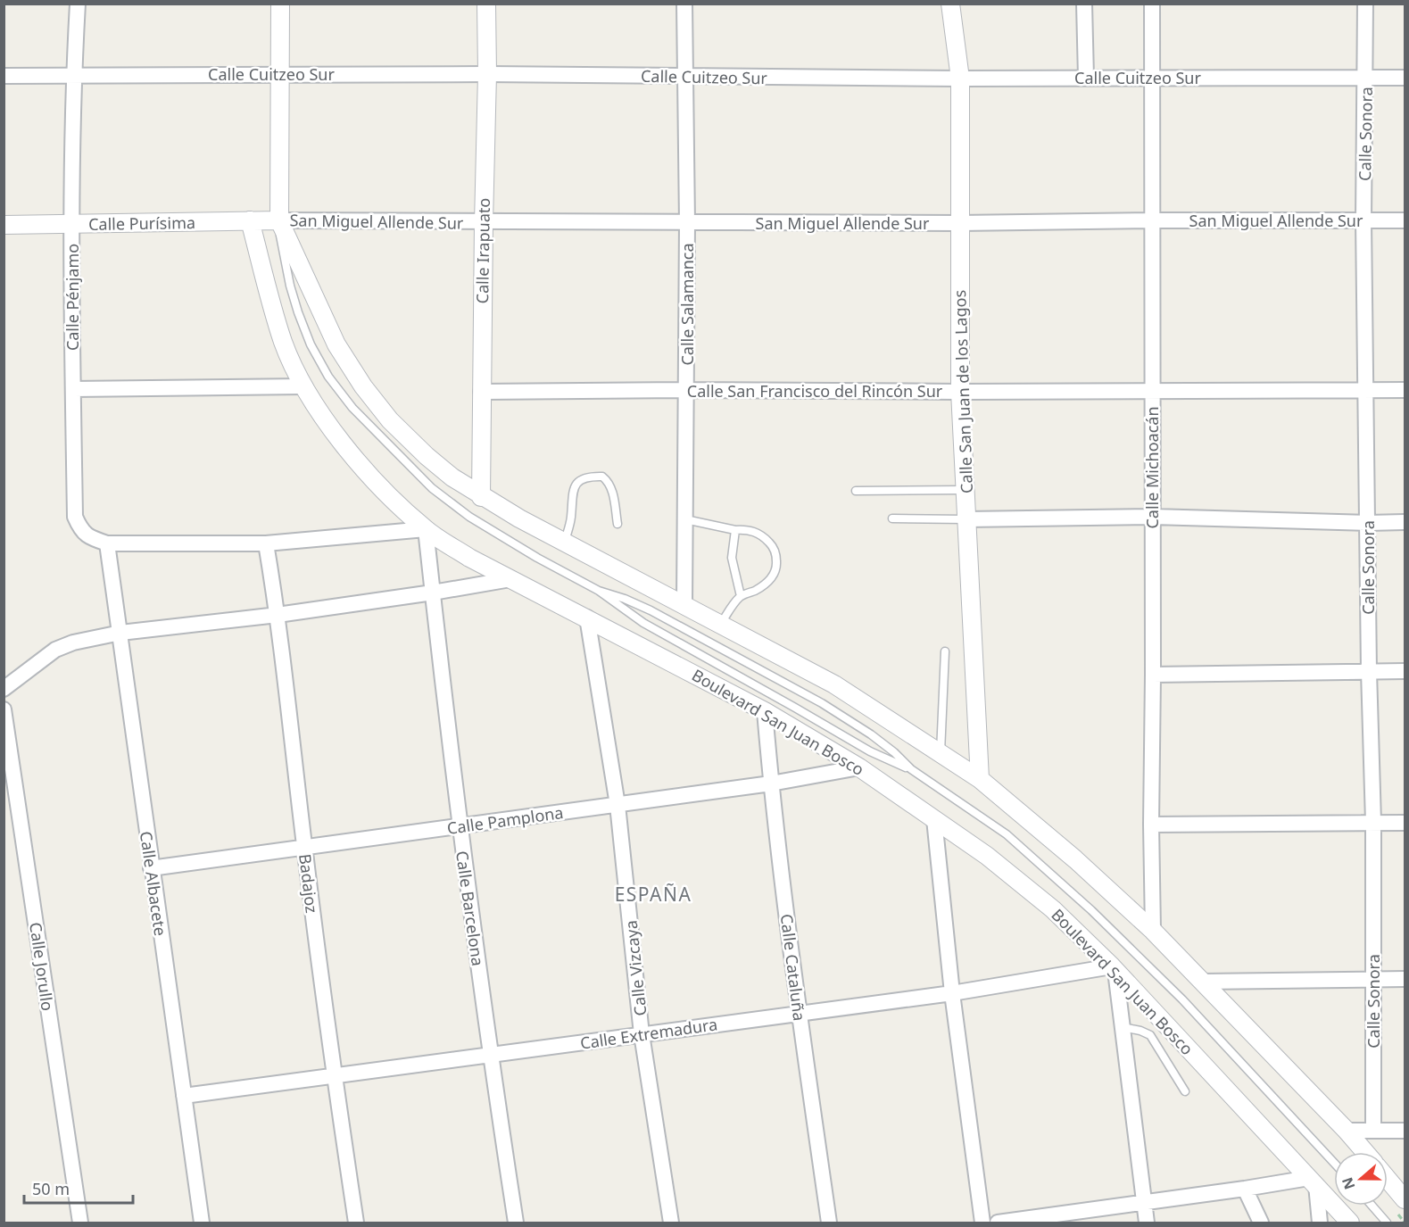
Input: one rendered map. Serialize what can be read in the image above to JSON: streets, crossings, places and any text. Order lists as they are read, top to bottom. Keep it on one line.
{"streets":{"street":["Calle Cuitzeo Sur","Calle Sonora","San Miguel Allende Sur","Calle Purísima","Calle Irapuato","Calle Pénjamo","Calle Salamanca","Calle San Francisco del Rincón Sur","Calle San Juan de los Lagos","Calle Michoacán","Boulevard San Juan Bosco","Calle Pamplona","Calle Albacete","Badajoz","Calle Barcelona","Calle Jorullo","Calle Cataluña","Calle Vizcaya","Calle Extremadura"]},"crossings":[["Calle Cuitzeo Sur","Calle Sonora"],["Calle Cuitzeo Sur","Calle Irapuato"],["Calle Cuitzeo Sur","Calle Pénjamo"],["Calle Cuitzeo Sur","Calle Salamanca"],["Calle Cuitzeo Sur","Calle San Juan de los Lagos"],["Calle Cuitzeo Sur","Calle Michoacán"],["Calle Sonora","San Miguel Allende Sur"],["Calle Sonora","Calle San Francisco del Rincón Sur"],["San Miguel Allende Sur","Calle Purísima"],["San Miguel Allende Sur","Calle Irapuato"],["San Miguel Allende Sur","Calle Salamanca"],["San Miguel Allende Sur","Calle San Juan de los Lagos"],["San Miguel Allende Sur","Calle Michoacán"],["Calle Purísima","Calle Pénjamo"],["Calle Purísima","Boulevard San Juan Bosco"],["Calle Irapuato","Calle San Francisco del Rincón Sur"],["Calle Pénjamo","Calle Albacete"],["Calle Salamanca","Calle San Francisco del Rincón Sur"],["Calle San Francisco del Rincón Sur","Calle San Juan de los Lagos"],["Calle San Francisco del Rincón Sur","Calle Michoacán"],["Boulevard San Juan Bosco","Calle Pamplona"],["Boulevard San Juan Bosco","Calle Barcelona"],["Boulevard San Juan Bosco","Calle Cataluña"],["Boulevard San Juan Bosco","Calle Vizcaya"],["Boulevard San Juan Bosco","Calle Extremadura"],["Calle Pamplona","Calle Albacete"],["Calle Pamplona","Badajoz"],["Calle Pamplona","Calle Barcelona"],["Calle Pamplona","Calle Cataluña"],["Calle Pamplona","Calle Vizcaya"],["Calle Albacete","Calle Extremadura"],["Badajoz","Calle Extremadura"],["Calle Barcelona","Calle Extremadura"],["Calle Cataluña","Calle Extremadura"],["Calle Vizcaya","Calle Extremadura"]],"districts":["ESPAÑA"],"scale_bar":"50 m","north":"left"}
